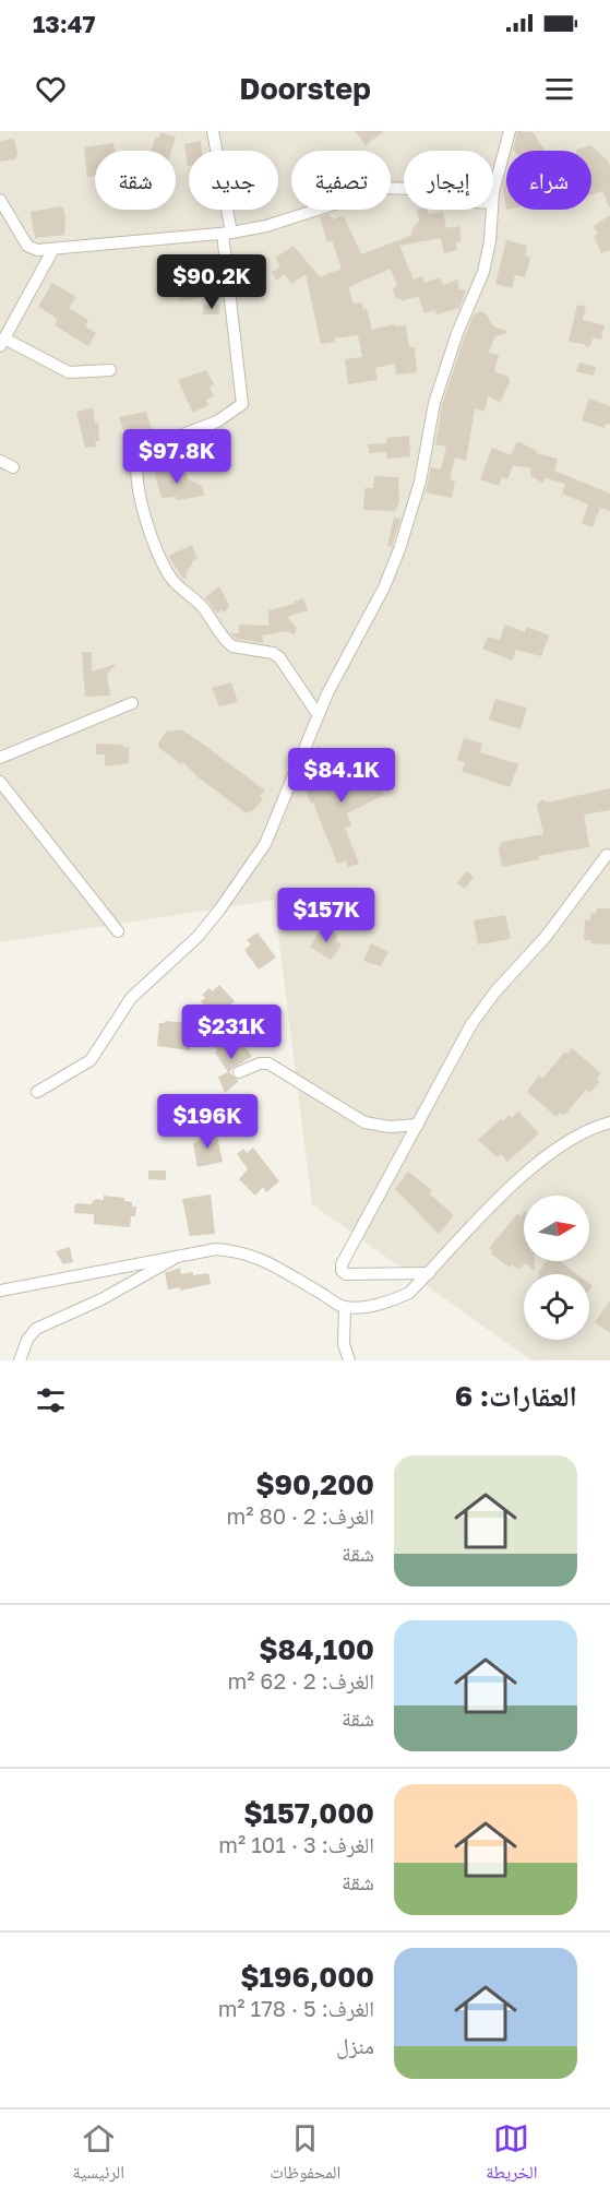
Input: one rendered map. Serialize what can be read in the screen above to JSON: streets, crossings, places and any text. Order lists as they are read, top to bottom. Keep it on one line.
{"north":"right","page":{"status":"13:47","header":"Doorstep","chip":["شراء","إيجار","تصفية","جديد","شقة"],"price":["$90.2K","$97.8K","$84.1K","$157K","$231K","$196K"],"heading":"العقارات: 6","list":[{"name":"$90,200","note":"الغرف: 2 · 80 m² · شقة"},{"name":"$84,100","note":"الغرف: 2 · 62 m² · شقة"},{"name":"$157,000","note":"الغرف: 3 · 101 m² · شقة"},{"name":"$196,000","note":"الغرف: 5 · 178 m² · منزل"}],"tabs":["الخريطة","المحفوظات","الرئيسية"]}}
